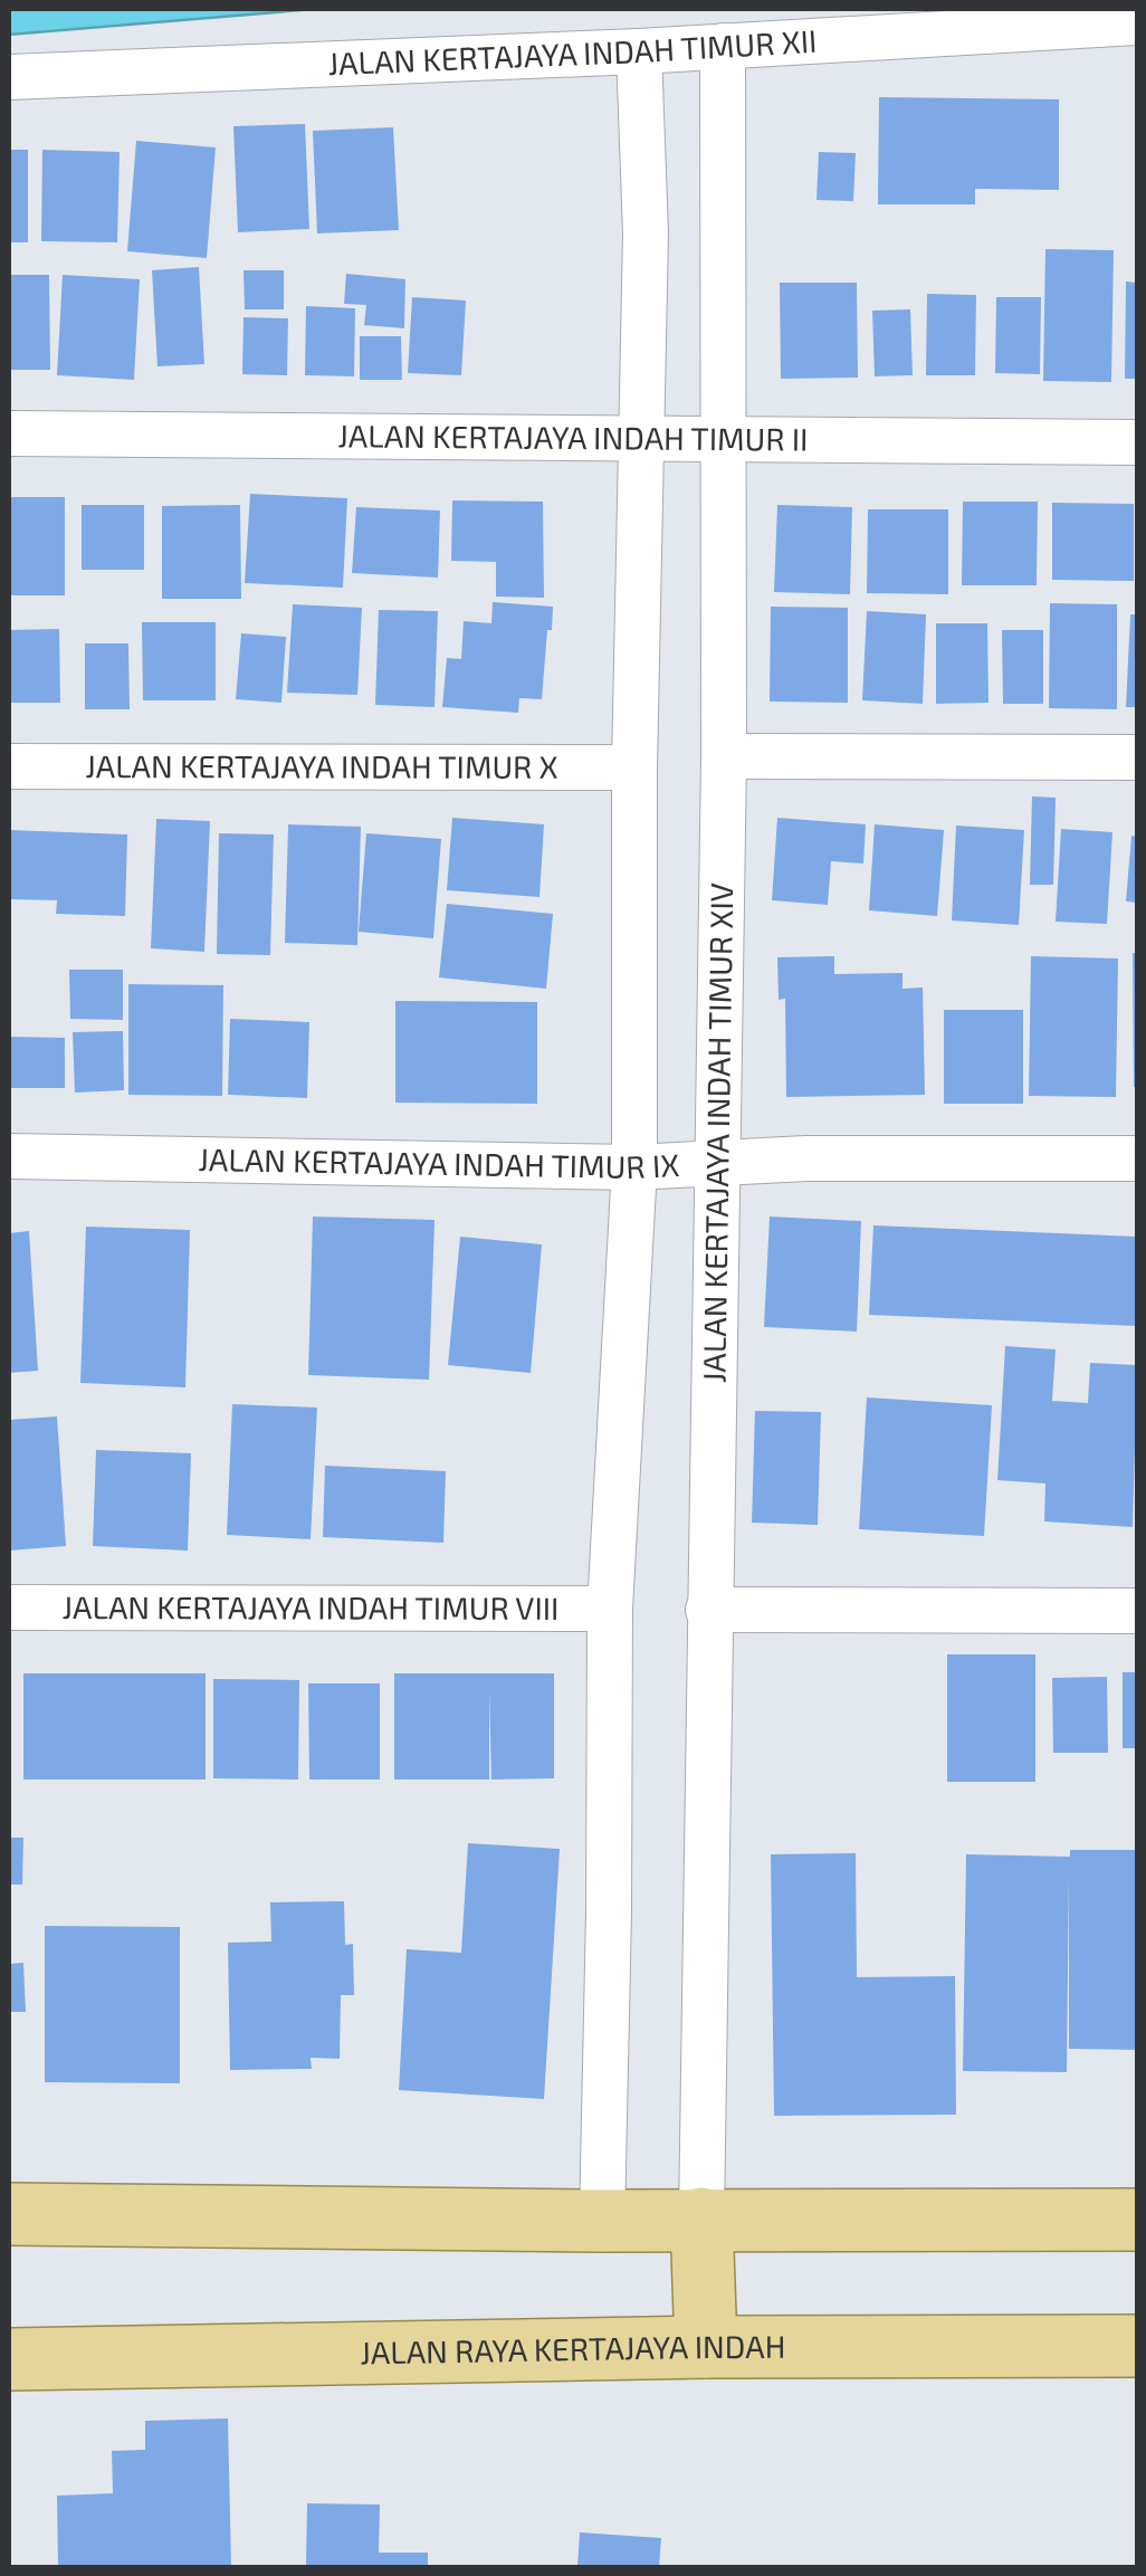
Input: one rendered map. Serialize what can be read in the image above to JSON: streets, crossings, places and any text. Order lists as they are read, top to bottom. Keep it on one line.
{"streets":{"main road":["JALAN RAYA KERTAJAYA INDAH"],"street":["JALAN KERTAJAYA INDAH TIMUR XII","JALAN KERTAJAYA INDAH TIMUR II","JALAN KERTAJAYA INDAH TIMUR X","JALAN KERTAJAYA INDAH TIMUR XIV","JALAN KERTAJAYA INDAH TIMUR IX","JALAN KERTAJAYA INDAH TIMUR VIII"]},"crossings":[["JALAN KERTAJAYA INDAH TIMUR XII","JALAN KERTAJAYA INDAH TIMUR XIV"],["JALAN KERTAJAYA INDAH TIMUR II","JALAN KERTAJAYA INDAH TIMUR XIV"],["JALAN KERTAJAYA INDAH TIMUR XIV","JALAN KERTAJAYA INDAH TIMUR IX"]]}
